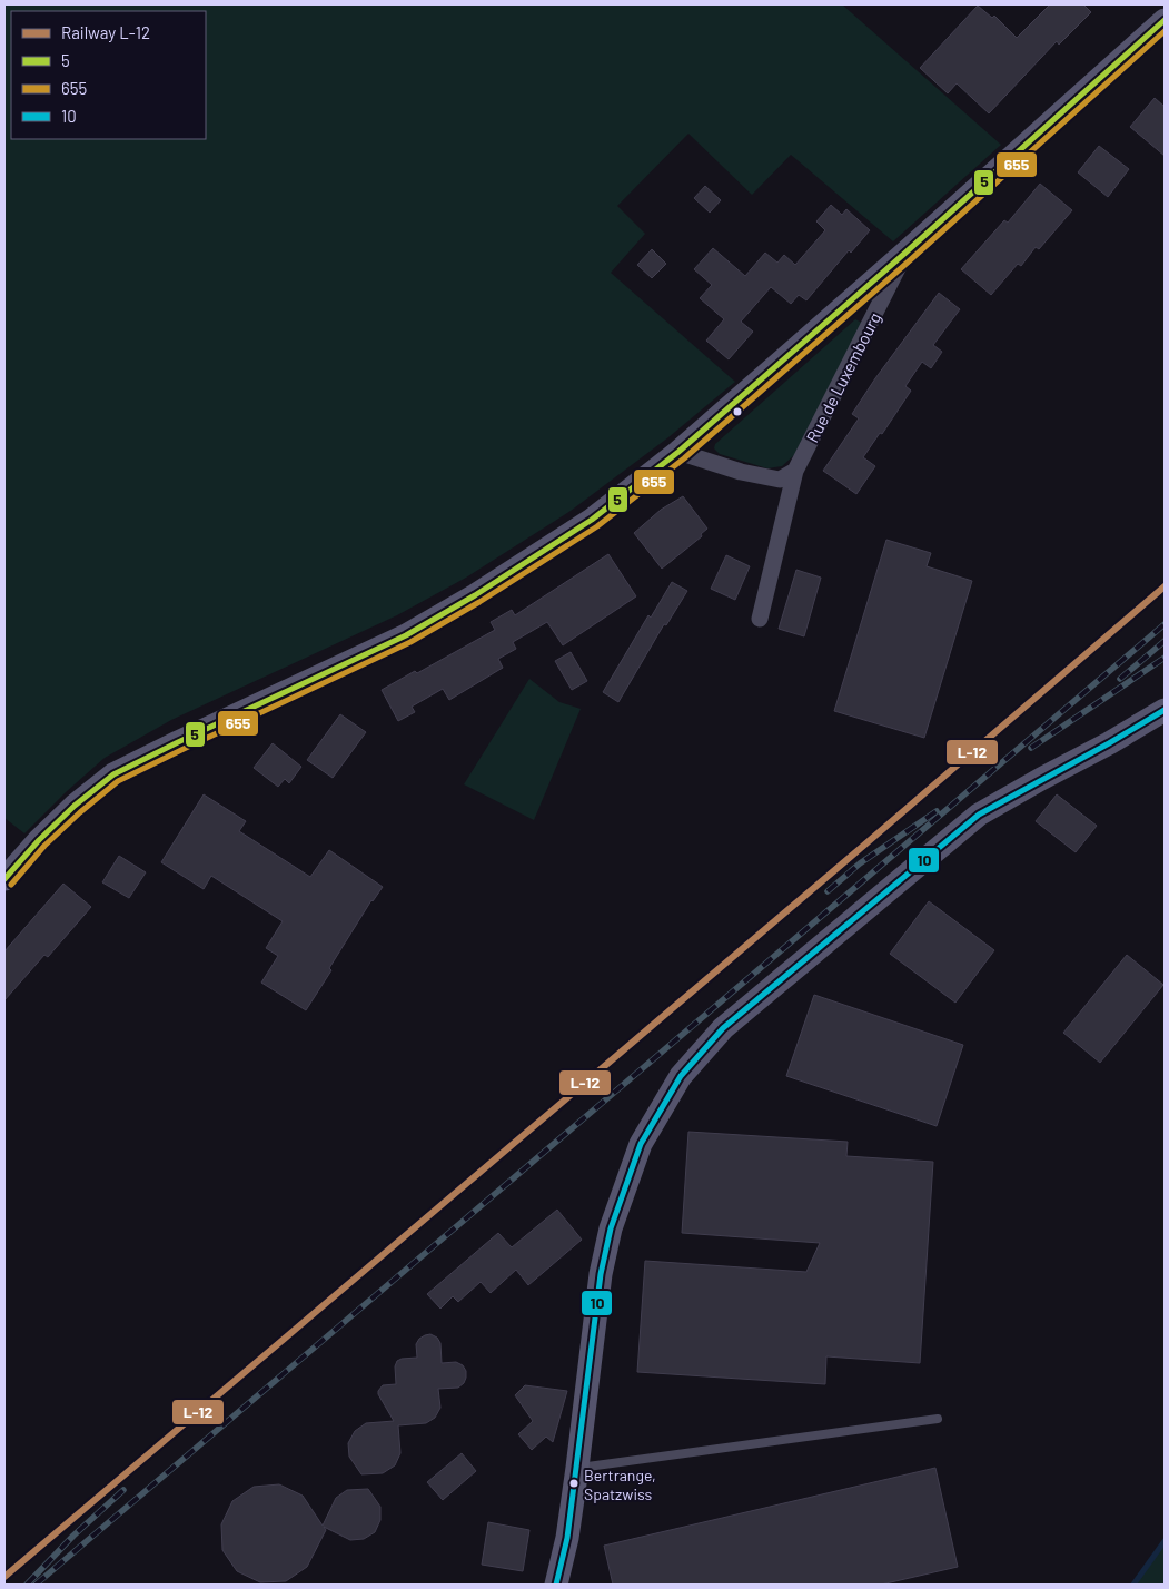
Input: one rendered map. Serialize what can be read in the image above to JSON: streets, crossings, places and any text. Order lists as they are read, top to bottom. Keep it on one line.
{"streets":{"main road":["Rue de Luxembourg"]},"places":["Bertrange, Spatzwiss"],"lines":["transit line 5","transit line 655","rail line L-12","transit line 10"],"legend":["Railway L-12","5","655","10"]}
